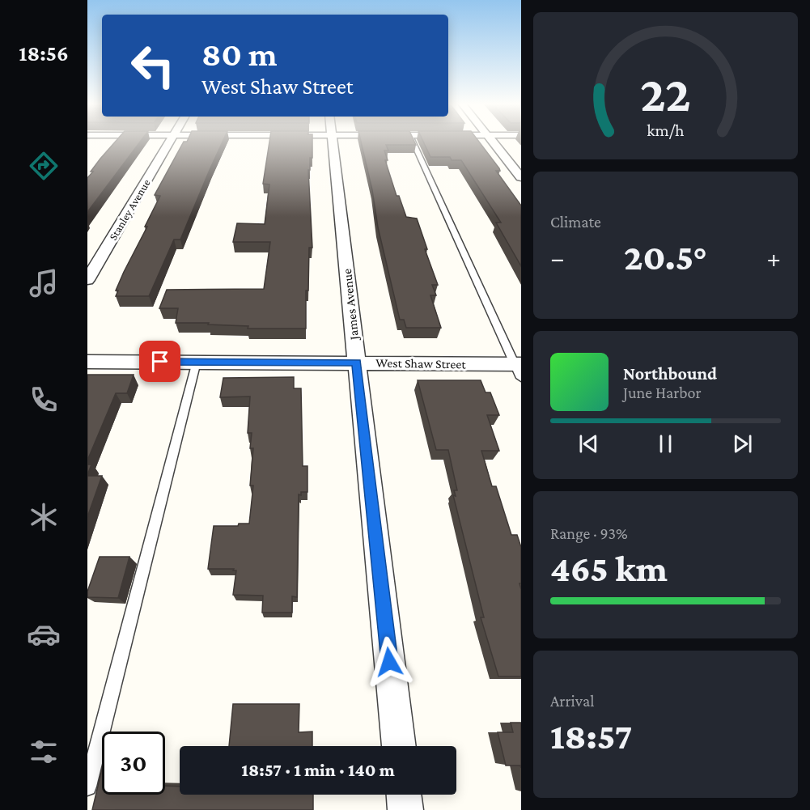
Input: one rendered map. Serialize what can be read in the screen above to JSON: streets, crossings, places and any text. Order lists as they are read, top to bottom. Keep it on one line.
{"streets":{"street":["Stanley Avenue","James Avenue","West Shaw Street"]},"crossings":[["James Avenue","West Shaw Street"]],"page":{"tabs":"18:56","turn":["80 m","West Shaw Street"],"tile":["Climate",["Range · 93%","465 km"],["Arrival","18:57"]],"heat":["−","20.5°","+"],"song":["Northbound","June Harbor"],"limit":"30","trip":"18:57 · 1 min · 140 m","gauge":["22","km/h"]}}
